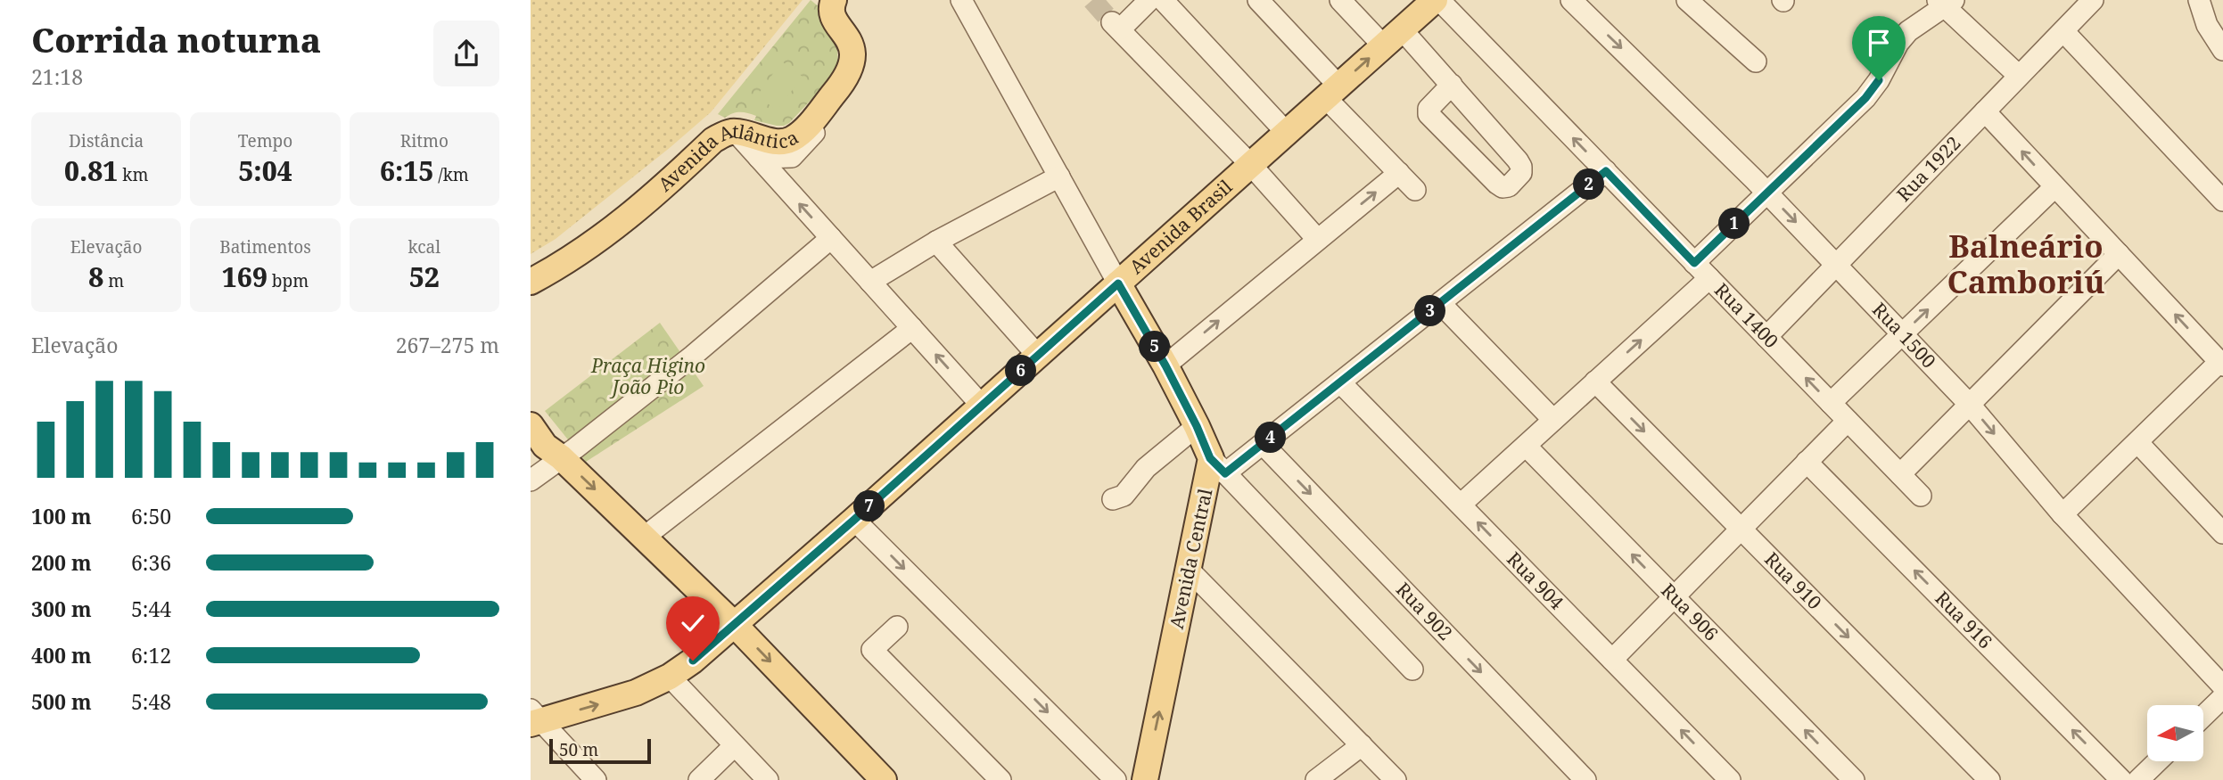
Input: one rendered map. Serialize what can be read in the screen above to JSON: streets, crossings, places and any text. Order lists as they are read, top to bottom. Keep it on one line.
{"streets":{"main road":["Avenida Atlântica","Avenida Brasil","Avenida Central"],"street":["Rua 1922","Rua 1400","Rua 1500","Rua 904","Rua 910","Rua 902","Rua 906","Rua 916"]},"crossings":[["Rua 1922","Rua 1400"],["Rua 1922","Rua 1500"],["Avenida Brasil","Rua 1400"]],"one_way":["Rua 1500","Avenida Central","Rua 904","Rua 910","Rua 906","Rua 916"],"districts":["Balneário Camboriú"],"parks":["Praça Higino João Pio"],"scale_bar":"50 m","north":"left","page":{"heading":["Corrida noturna","21:18"],"stats":[["Distância","0.81 km"],["Tempo","5:04"],["Ritmo","6:15 /km"],["Elevação","8 m"],["Batimentos","169 bpm"],["kcal","52"]],"pins":["2","1","3","5","6","4","7"],"chart":["Elevação","267–275 m"],"list":[{"name":"100 m","note":"6:50"},{"name":"200 m","note":"6:36"},{"name":"300 m","note":"5:44"},{"name":"400 m","note":"6:12"},{"name":"500 m","note":"5:48"}],"scale":"50 m"}}
